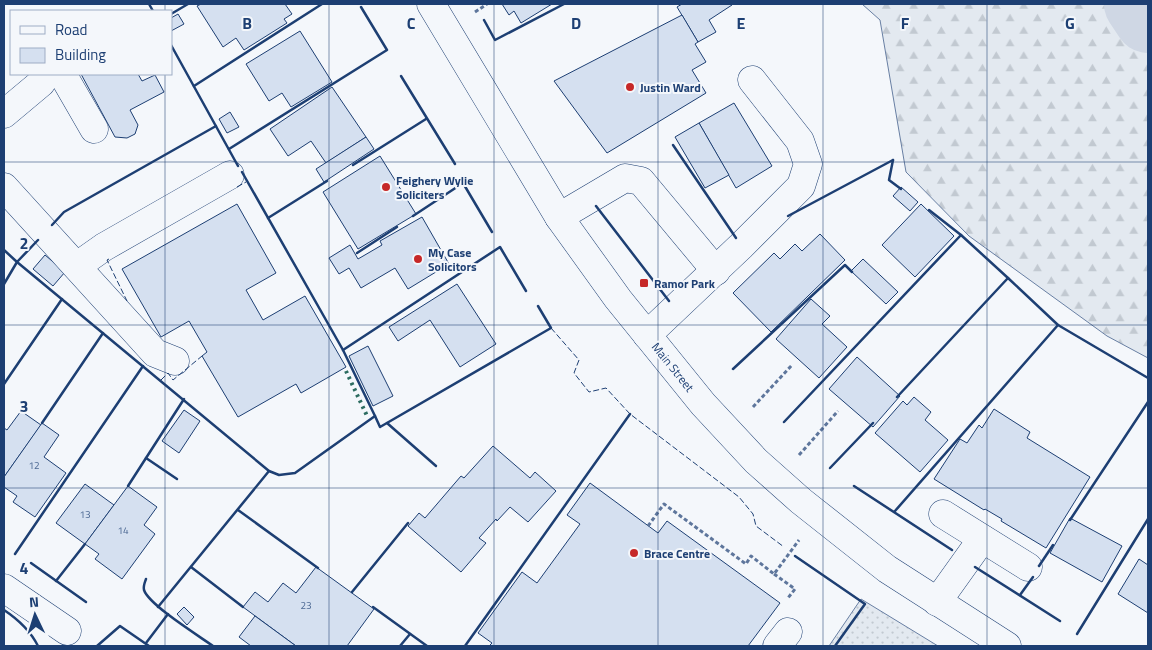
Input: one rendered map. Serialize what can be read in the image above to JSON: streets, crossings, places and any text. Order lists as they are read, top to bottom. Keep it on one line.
{"streets":{"street":["Main Street"]},"places":{"other":["Justin Ward","Feighery Wylie Soliciters","My Case Solicitors","Brace Centre"],"transit":["Ramor Park"]},"house_numbers":["12","13","14","23"],"legend":["Road","Building"],"north":"top","grid":{"columns":["B","C","D","E","F","G"],"rows":["2","3","4"]}}
